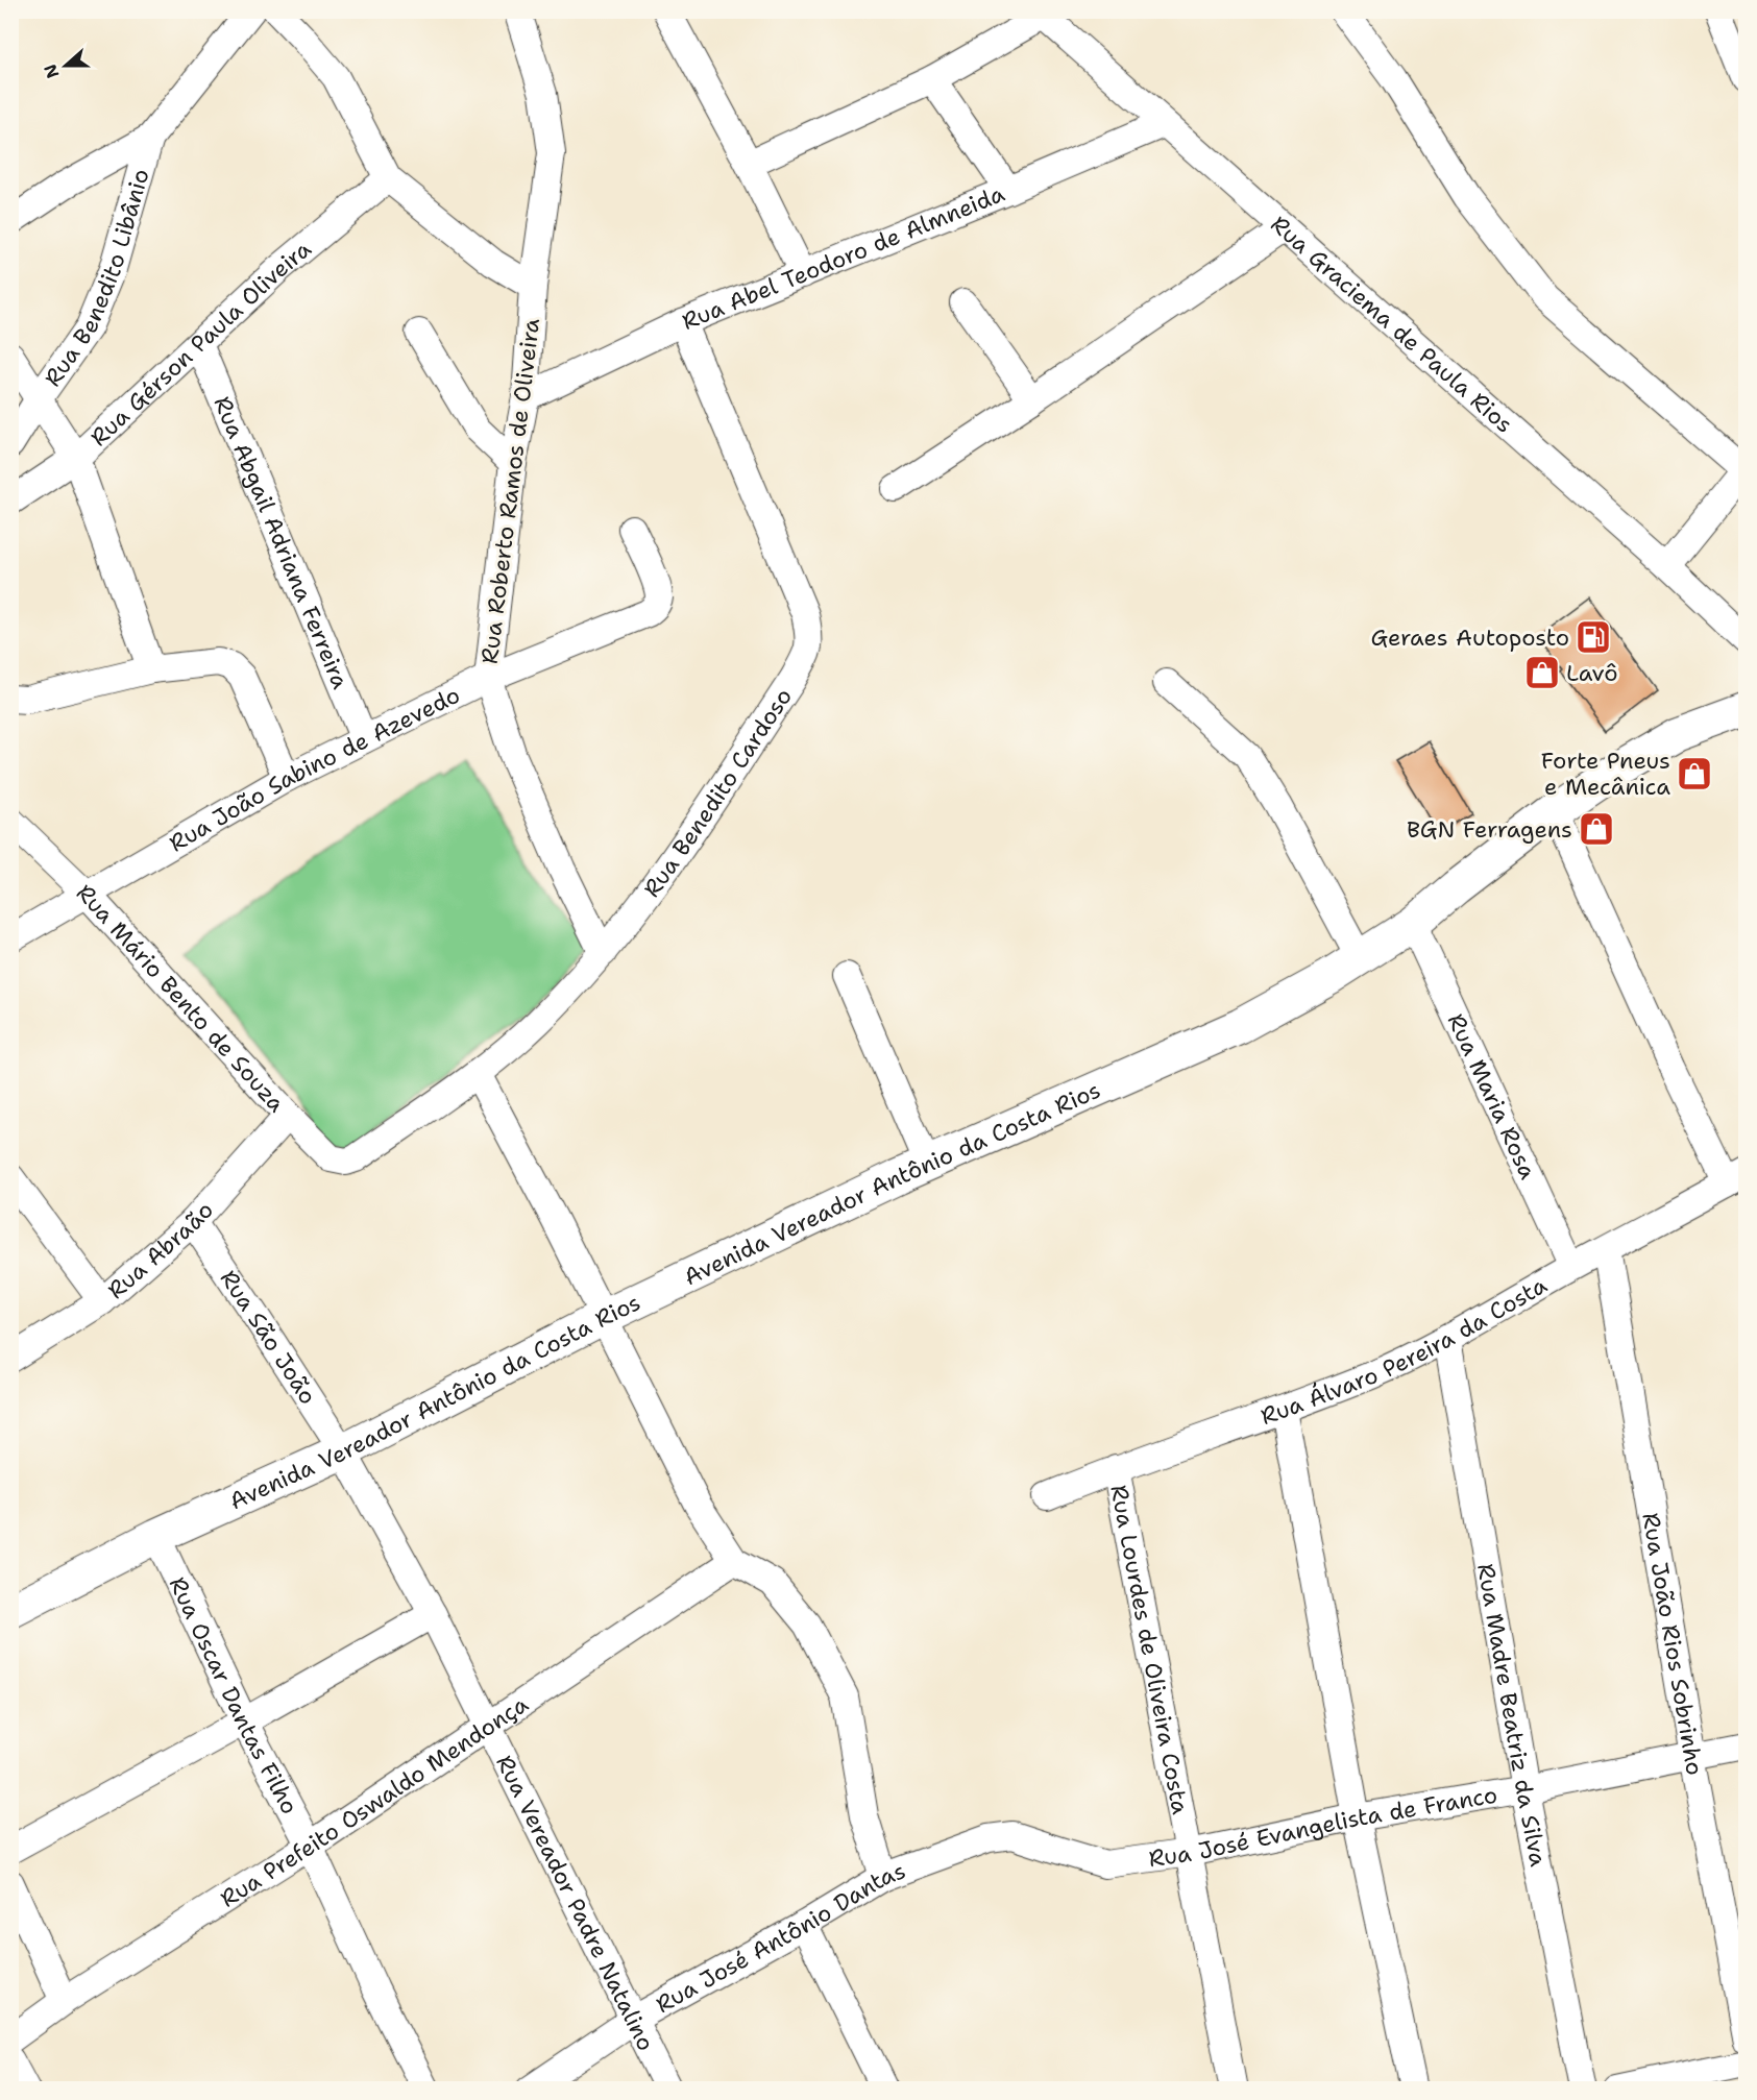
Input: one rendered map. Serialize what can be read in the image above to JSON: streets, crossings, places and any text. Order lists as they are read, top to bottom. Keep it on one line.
{"streets":{"main road":["Avenida Vereador Antônio da Costa Rios"],"street":["Rua Abel Teodoro de Almneida","Rua Benedito Libânio","Rua Graciema de Paula Rios","Rua Gérson Paula Oliveira","Rua Roberto Ramos de Oliveira","Rua Abgail Adriana Ferreira","Rua João Sabino de Azevedo","Rua Benedito Cardoso","Rua Mário Bento de Souza","Rua Maria Rosa","Rua Abraão","Rua São João","Rua Álvaro Pereira da Costa","Rua João Rios Sobrinho","Rua Lourdes de Oliveira Costa","Rua Oscar Dantas Filho","Rua Madre Beatriz da Silva","Rua Prefeito Oswaldo Mendonça","Rua José Evangelista de Franco","Rua Vereador Padre Natalino","Rua José Antônio Dantas"]},"crossings":[["Rua Abel Teodoro de Almneida","Rua Graciema de Paula Rios"],["Rua Abel Teodoro de Almneida","Rua Roberto Ramos de Oliveira"],["Rua Abel Teodoro de Almneida","Rua Benedito Cardoso"],["Rua Gérson Paula Oliveira","Rua Abgail Adriana Ferreira"],["Rua Roberto Ramos de Oliveira","Rua João Sabino de Azevedo"],["Rua Roberto Ramos de Oliveira","Rua Benedito Cardoso"],["Rua Abgail Adriana Ferreira","Rua João Sabino de Azevedo"],["Rua João Sabino de Azevedo","Rua Mário Bento de Souza"],["Rua Benedito Cardoso","Rua Mário Bento de Souza"],["Rua Mário Bento de Souza","Rua Abraão"],["Rua Maria Rosa","Avenida Vereador Antônio da Costa Rios"],["Rua Maria Rosa","Rua Álvaro Pereira da Costa"],["Avenida Vereador Antônio da Costa Rios","Rua São João"],["Avenida Vereador Antônio da Costa Rios","Rua Oscar Dantas Filho"],["Avenida Vereador Antônio da Costa Rios","Rua Vereador Padre Natalino"],["Rua Abraão","Rua São João"],["Rua São João","Rua Vereador Padre Natalino"],["Rua Álvaro Pereira da Costa","Rua João Rios Sobrinho"],["Rua Álvaro Pereira da Costa","Rua Lourdes de Oliveira Costa"],["Rua Álvaro Pereira da Costa","Rua Madre Beatriz da Silva"],["Rua João Rios Sobrinho","Rua José Evangelista de Franco"],["Rua Lourdes de Oliveira Costa","Rua José Evangelista de Franco"],["Rua Oscar Dantas Filho","Rua Prefeito Oswaldo Mendonça"],["Rua Madre Beatriz da Silva","Rua José Evangelista de Franco"],["Rua Prefeito Oswaldo Mendonça","Rua Vereador Padre Natalino"],["Rua José Evangelista de Franco","Rua José Antônio Dantas"],["Rua Vereador Padre Natalino","Rua José Antônio Dantas"]],"places":{"fuel station":["Geraes Autoposto"],"shop":["Lavô","Forte Pneus e Mecânica","BGN Ferragens"]},"north":"left"}
